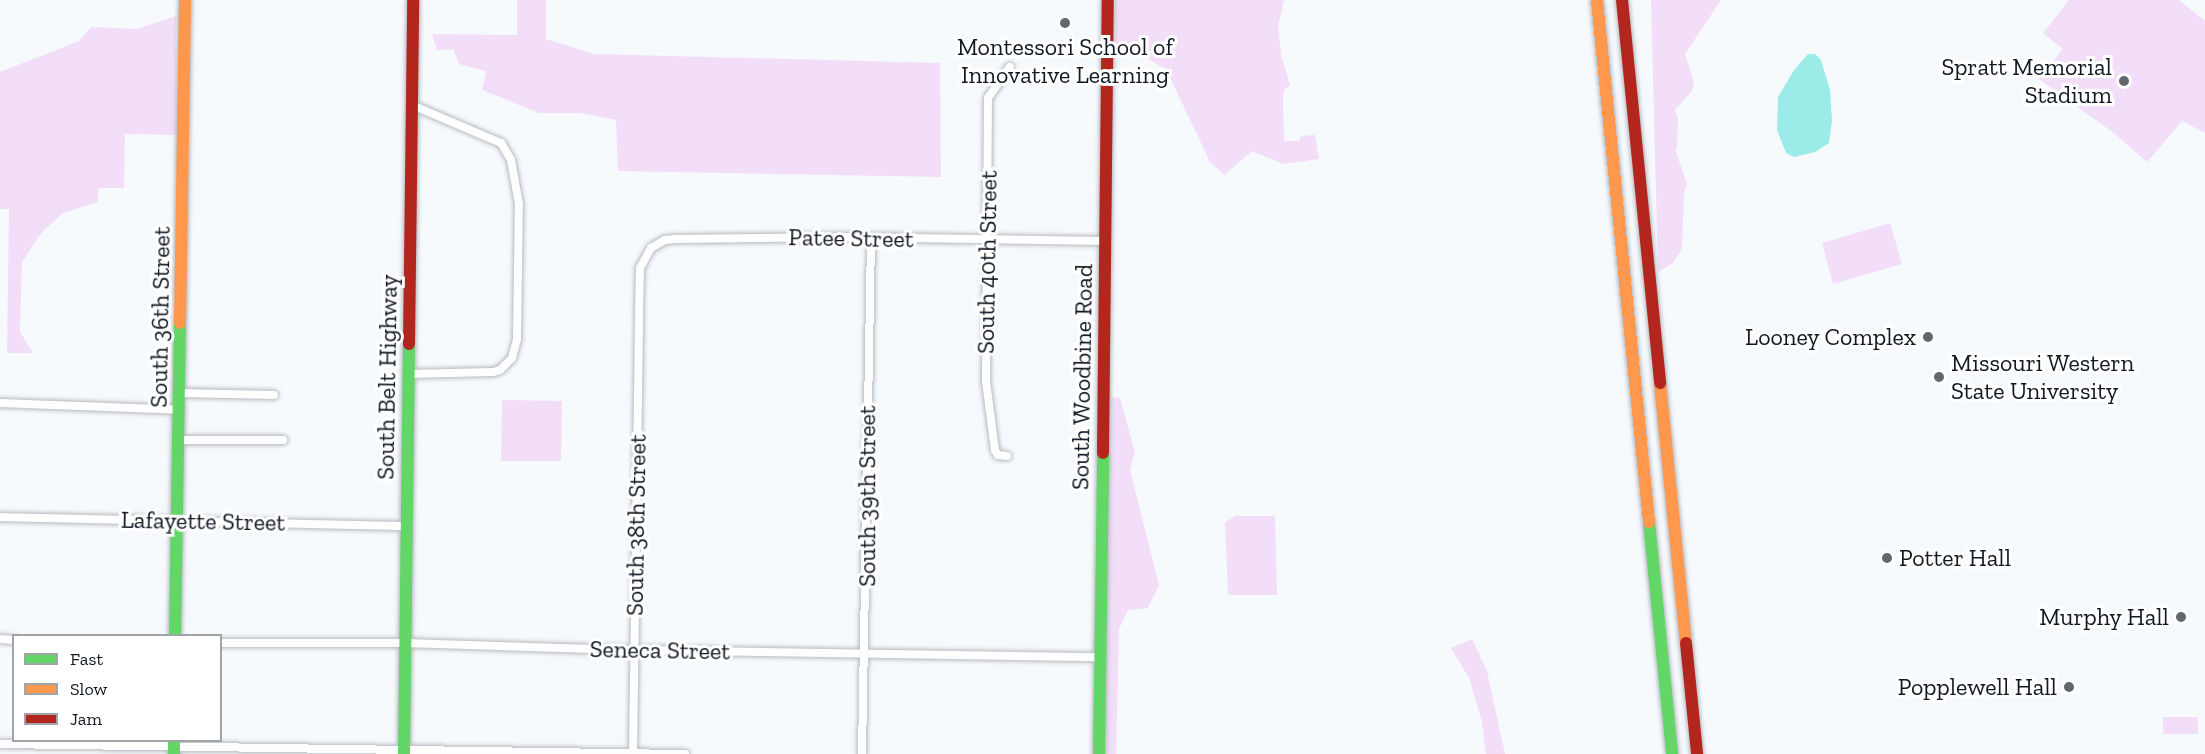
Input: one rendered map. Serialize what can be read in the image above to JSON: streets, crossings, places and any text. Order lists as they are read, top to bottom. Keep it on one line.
{"streets":{"main road":["South 36th Street","South Belt Highway","South Woodbine Road"],"street":["Patee Street","South 40th Street","South 39th Street","Lafayette Street","South 38th Street","Seneca Street"]},"crossings":[["Patee Street","South 40th Street"],["Patee Street","South Woodbine Road"],["Patee Street","South 39th Street"],["Patee Street","South 38th Street"],["South 36th Street","Lafayette Street"],["South Belt Highway","Lafayette Street"],["South Belt Highway","Seneca Street"],["South Woodbine Road","Seneca Street"],["South 39th Street","Seneca Street"],["South 38th Street","Seneca Street"]],"places":["Montessori School of Innovative Learning","Spratt Memorial Stadium","Looney Complex","Missouri Western State University","Potter Hall","Murphy Hall","Popplewell Hall"],"legend":["Fast","Slow","Jam"]}
